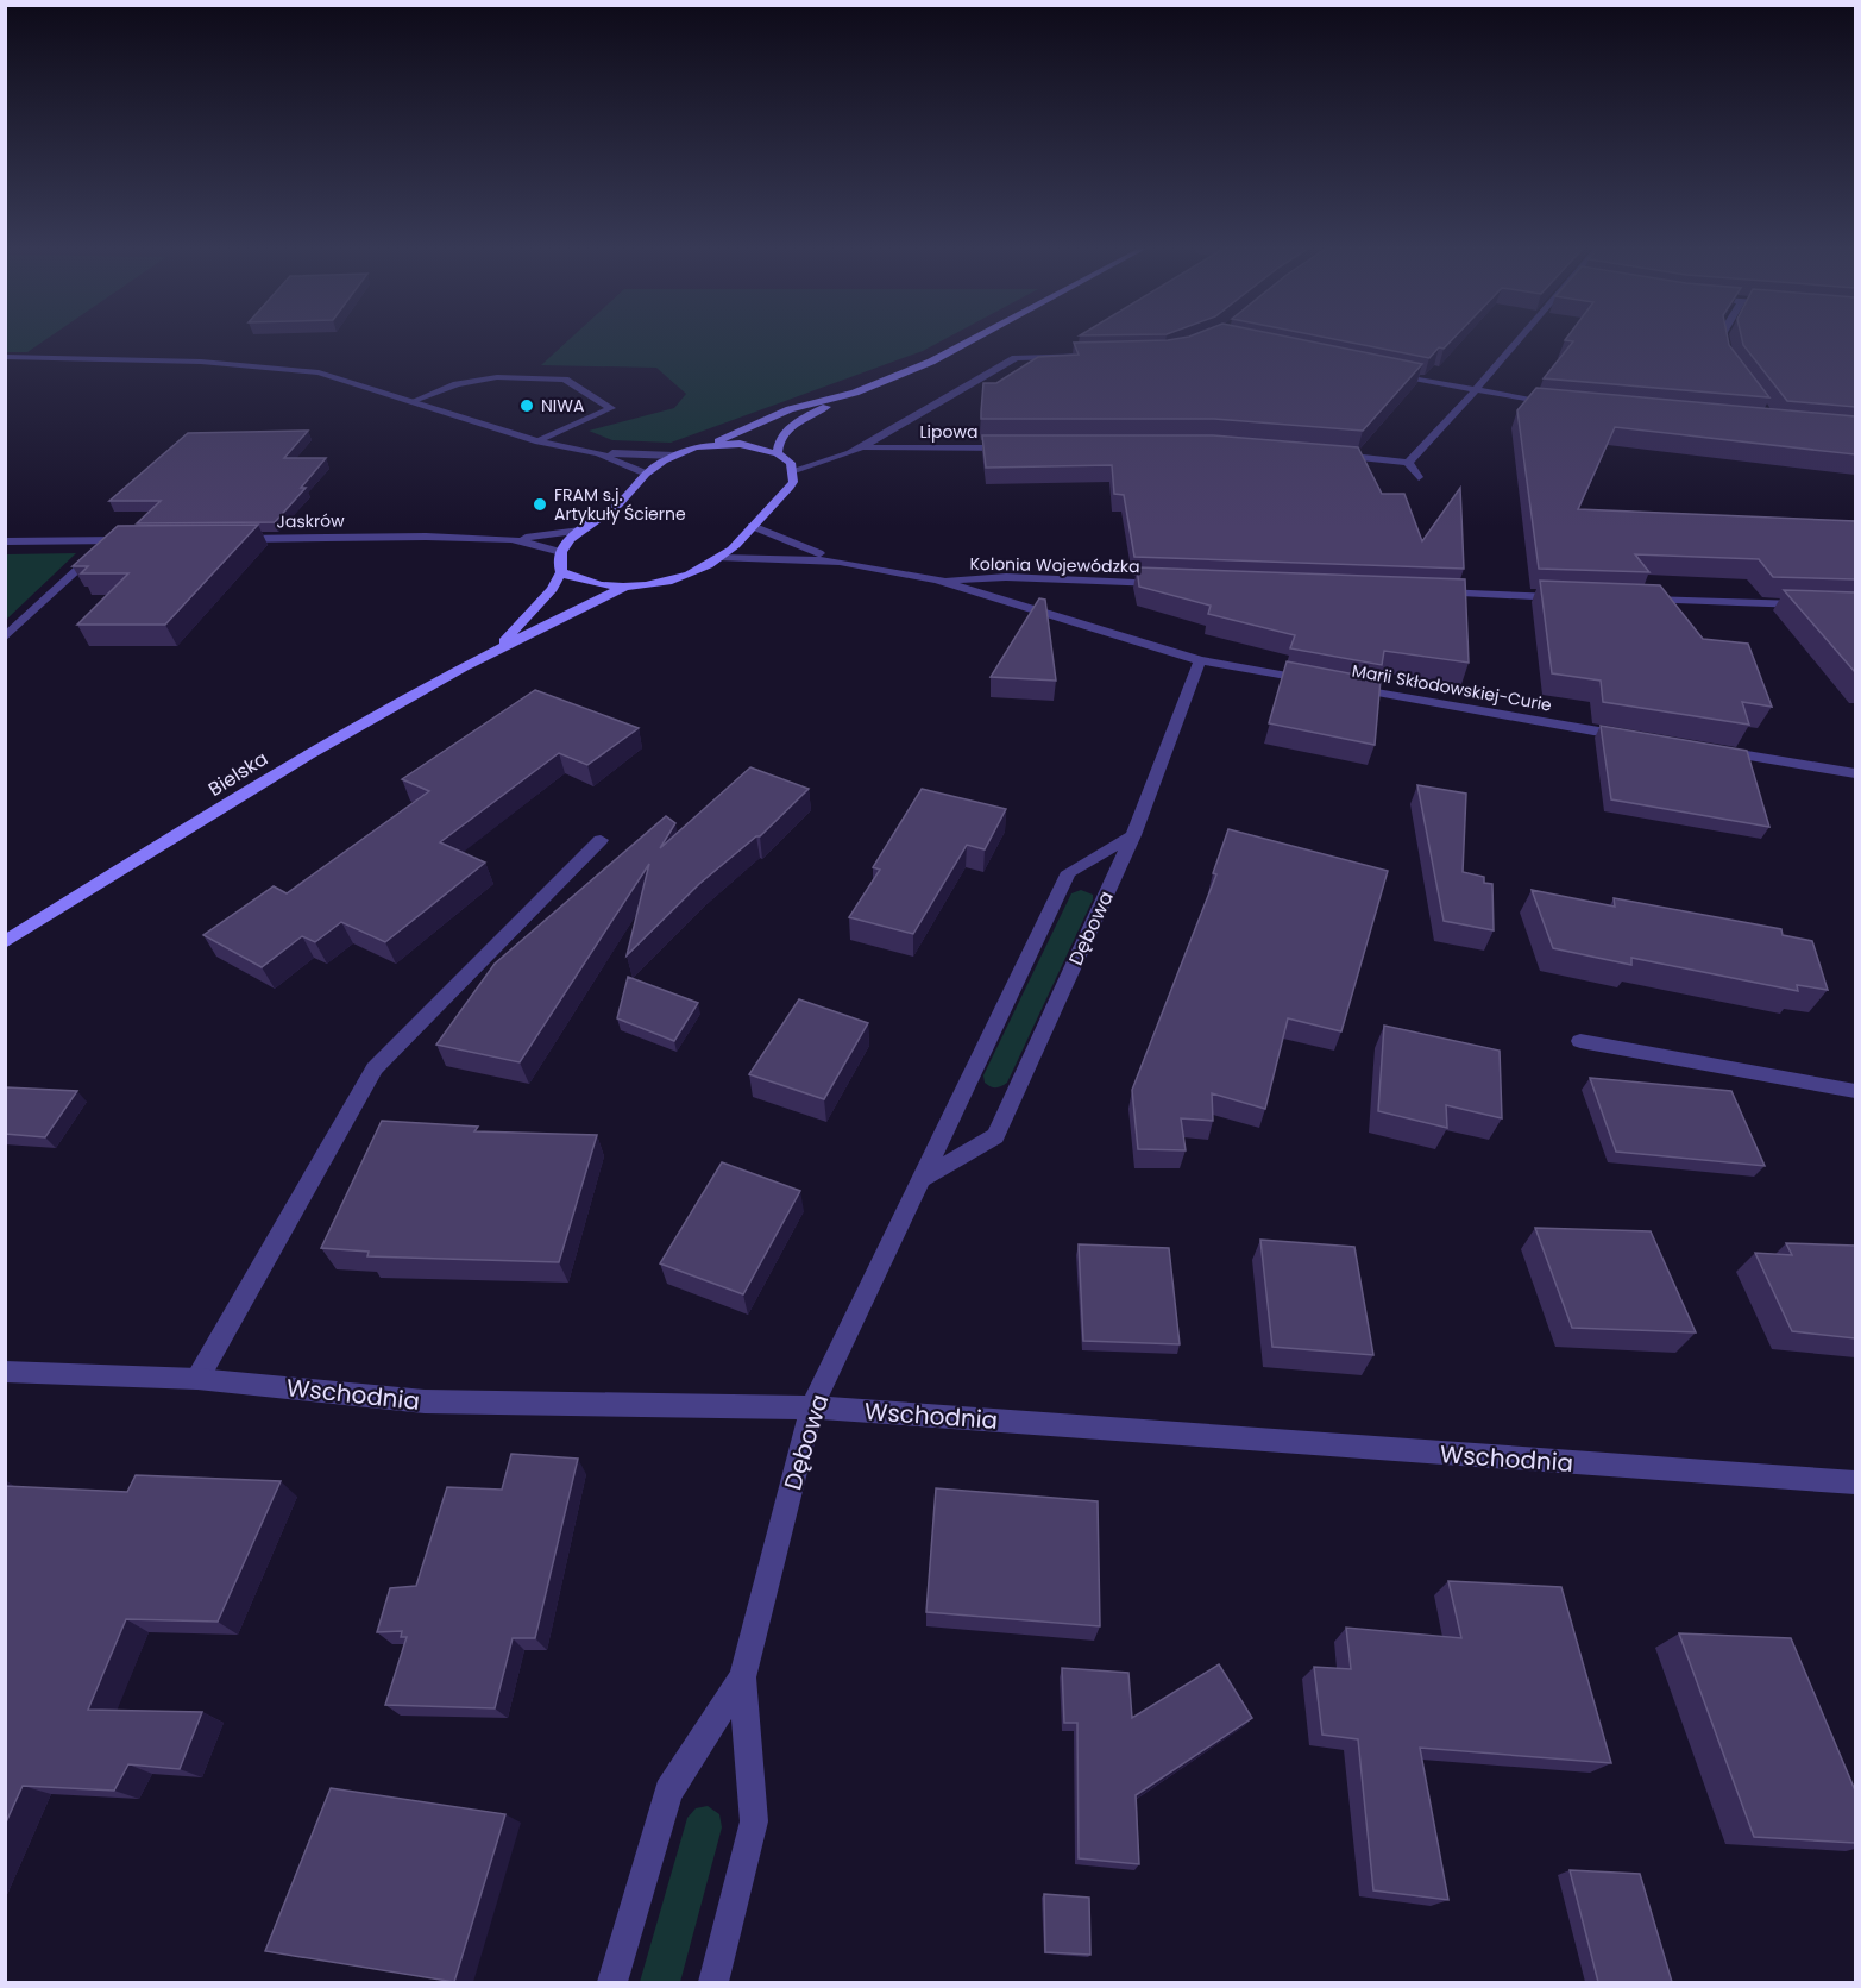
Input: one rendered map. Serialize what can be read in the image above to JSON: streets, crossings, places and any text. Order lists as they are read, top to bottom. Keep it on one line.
{"streets":{"main road":["Bielska"],"street":["Lipowa","Jaskrów","Kolonia Wojewódzka","Marii Skłodowskiej-Curie","Dębowa","Wschodnia"]},"crossings":[["Kolonia Wojewódzka","Marii Skłodowskiej-Curie"],["Marii Skłodowskiej-Curie","Dębowa"],["Dębowa","Wschodnia"]],"places":["NIWA","FRAM s.j. Artykuły Ścierne"]}
